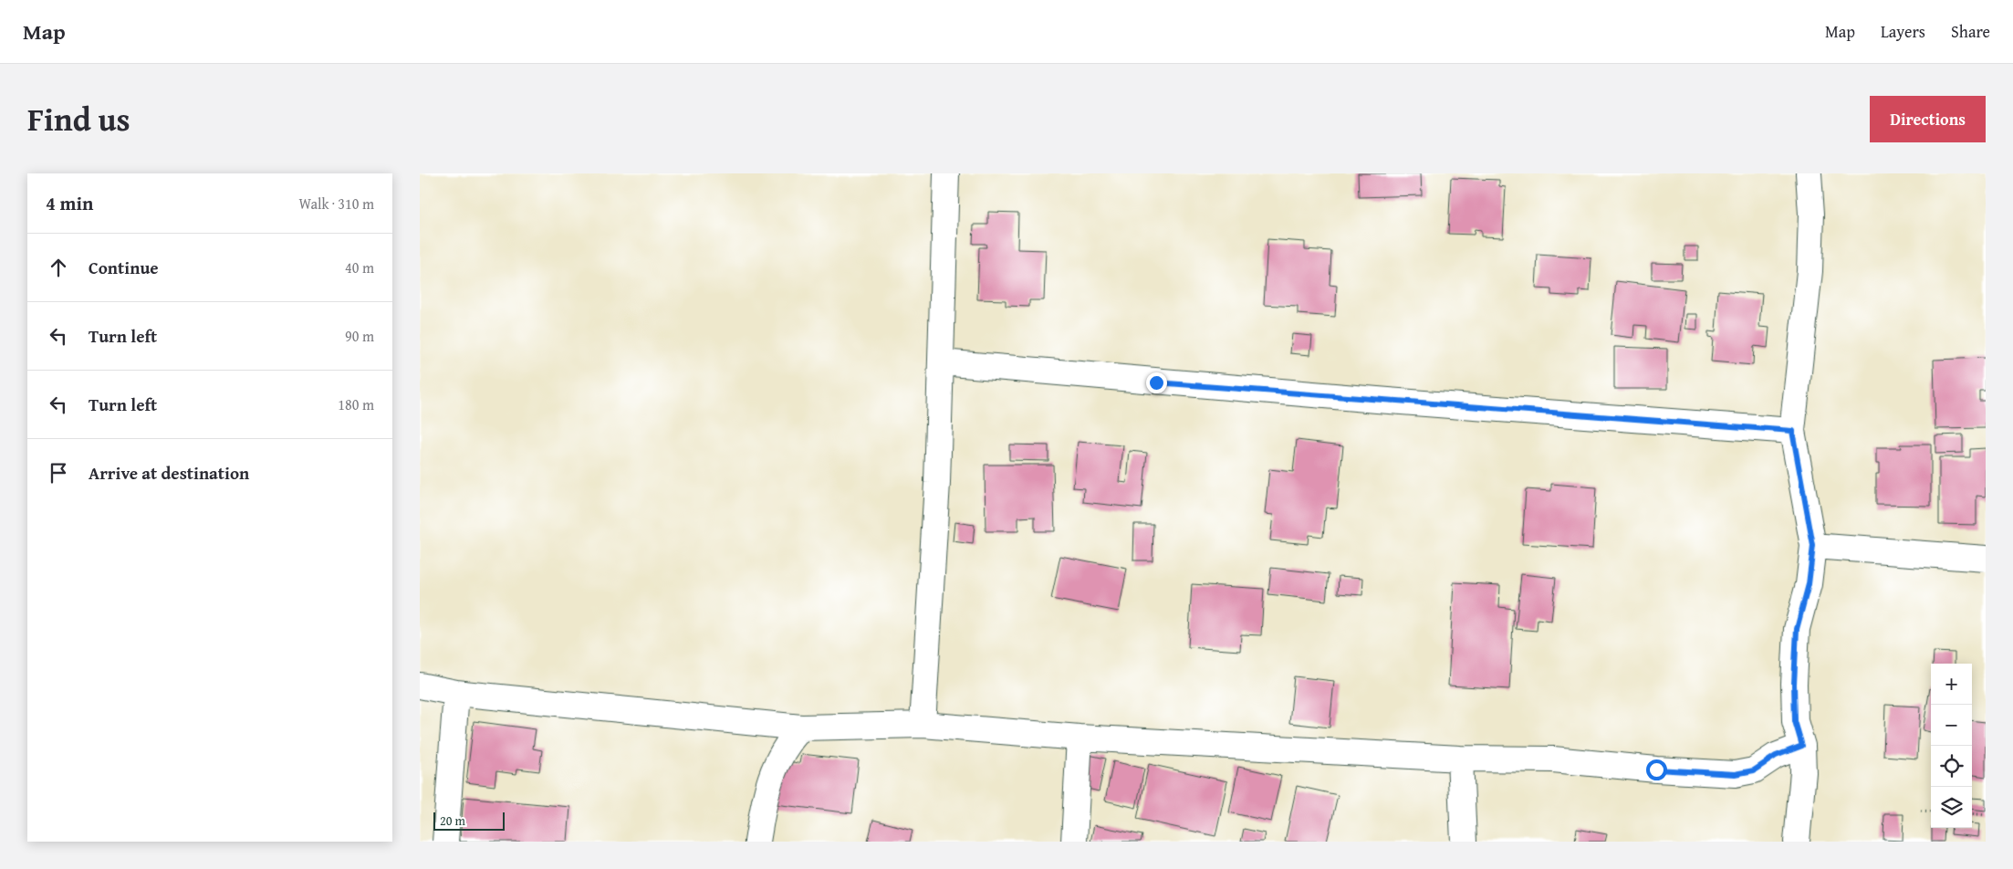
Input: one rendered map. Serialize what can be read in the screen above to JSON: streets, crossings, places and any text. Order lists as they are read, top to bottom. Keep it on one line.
{"scale_bar":"20 m","page":{"header":"Map","nav":["Map","Layers","Share"],"title":"Find us","buttons":"Directions","heading":["4 min","Walk · 310 m"],"list":[["Continue","40 m"],["Turn left","90 m"],["Turn left","180 m"],"Arrive at destination"],"map_buttons":["+","−"],"scale":"20 m"}}
